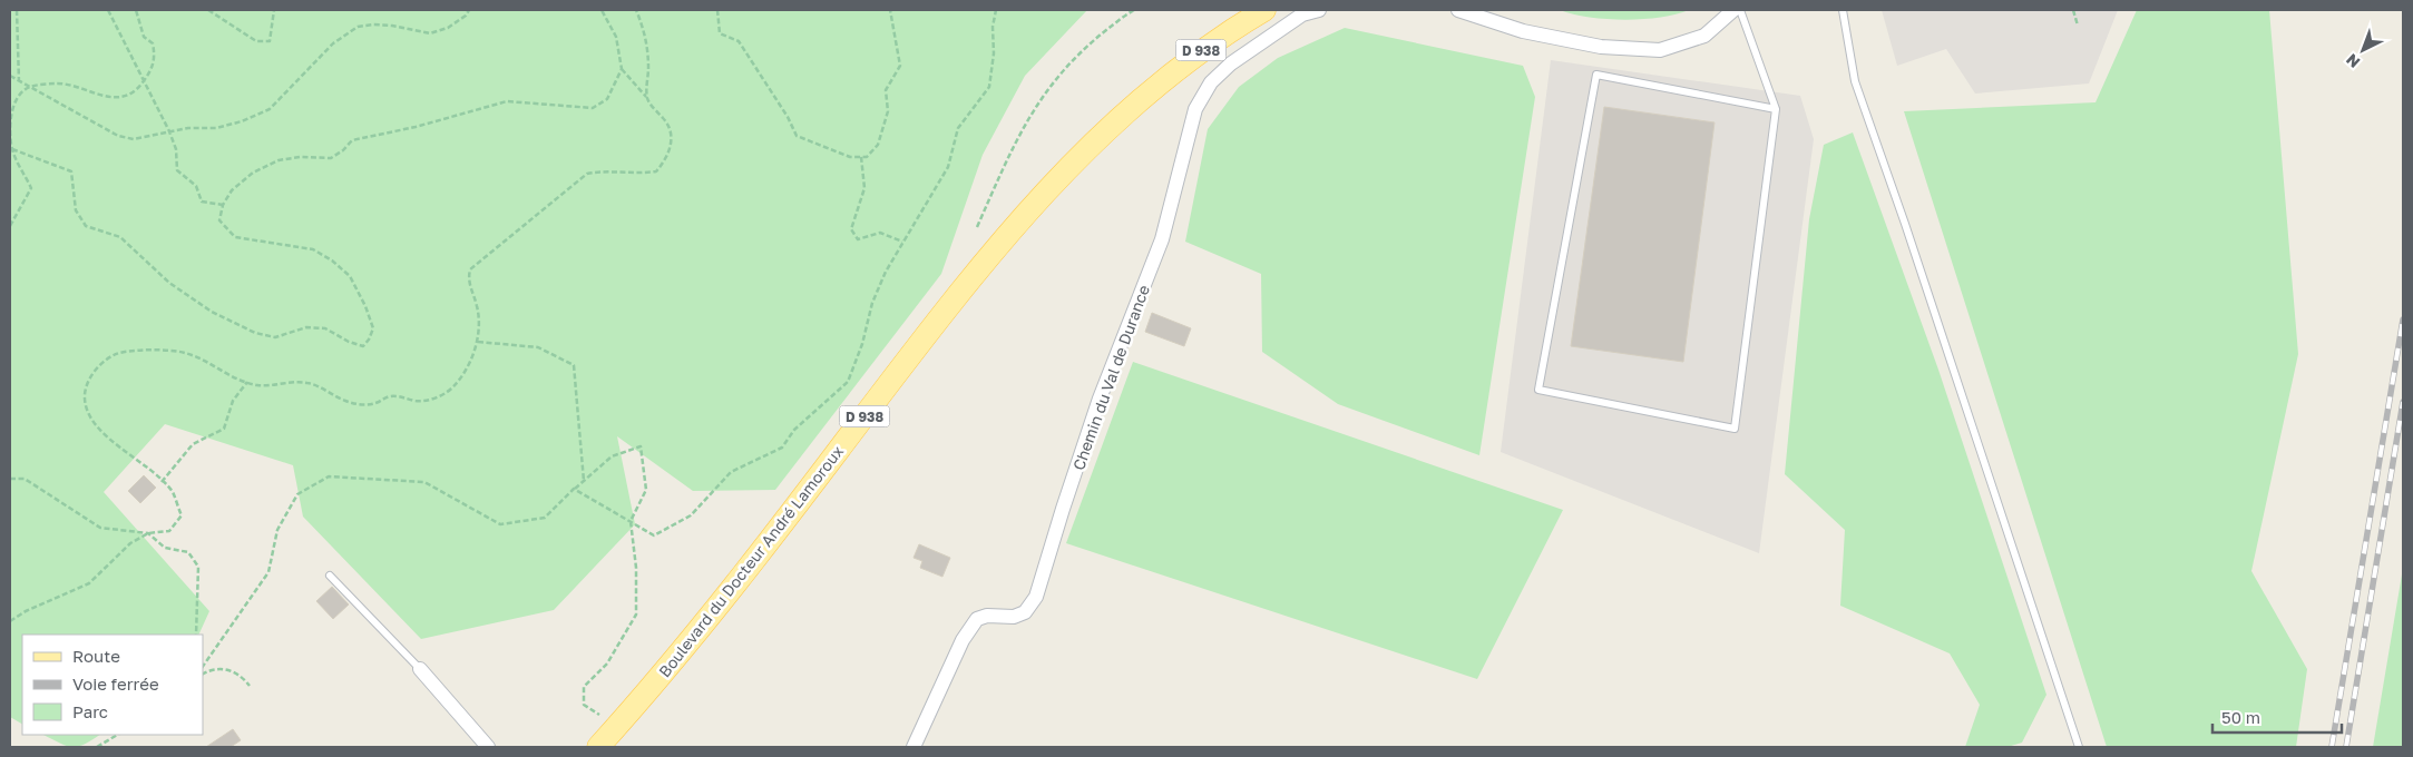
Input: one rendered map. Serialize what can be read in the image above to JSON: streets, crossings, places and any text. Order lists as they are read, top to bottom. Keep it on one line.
{"streets":{"main road":["D 938","Boulevard du Docteur André Lamoroux"],"street":["Chemin du Val de Durance"]},"legend":["Route","Voie ferrée","Parc"],"scale_bar":"50 m","north":"bottom left"}
